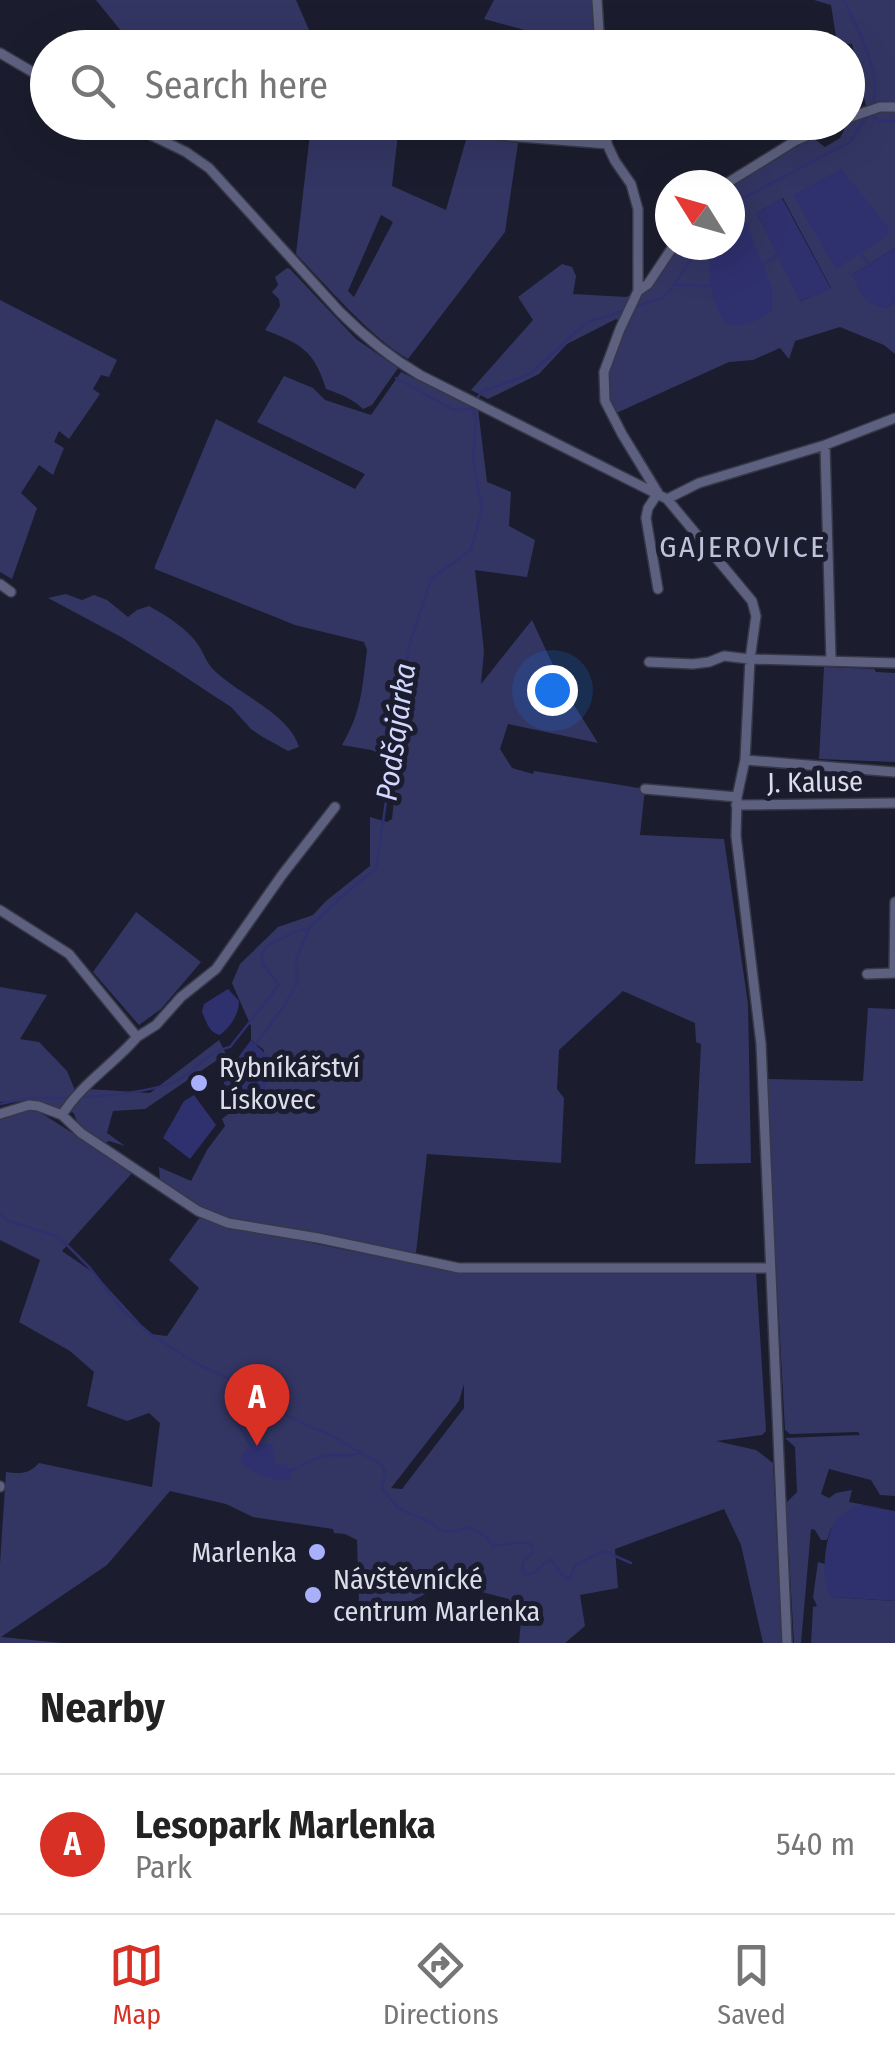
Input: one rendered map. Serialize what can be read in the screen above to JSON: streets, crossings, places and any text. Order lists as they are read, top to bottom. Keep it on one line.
{"streets":{"street":["J. Kaluse"]},"districts":["GAJEROVICE"],"water":["Podšajárka"],"places":["Rybníkářství Lískovec","Marlenka","Návštěvnícké centrum Marlenka"],"north":"top left","page":{"search":"Search here","pins":"A","heading":"Nearby","list":[{"mark":"A","name":"Lesopark Marlenka","note":"Park","value":"540 m"}],"nav":["Map","Directions","Saved"]}}
